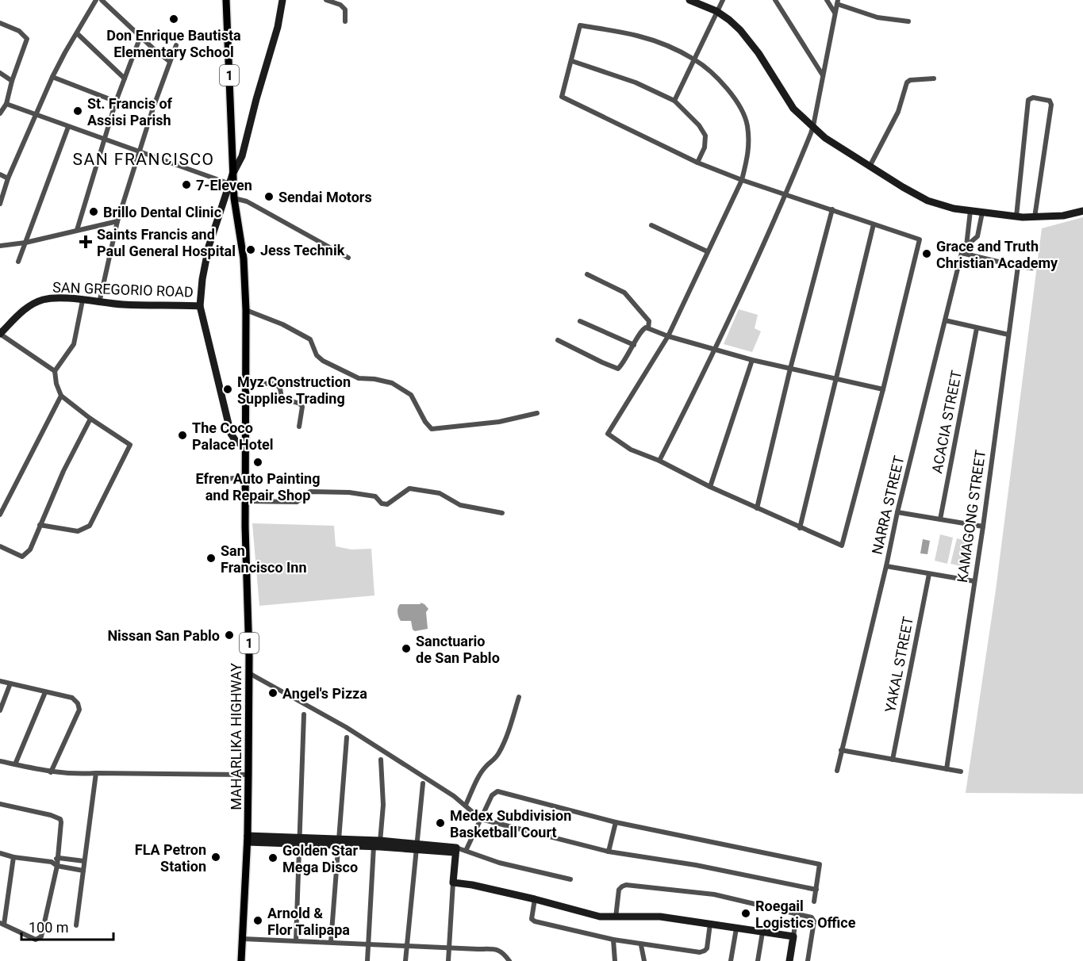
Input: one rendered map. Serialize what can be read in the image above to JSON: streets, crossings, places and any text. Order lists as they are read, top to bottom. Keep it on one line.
{"streets":{"main road":["1","MAHARLIKA HIGHWAY"],"street":["SAN GREGORIO ROAD","ACACIA STREET","NARRA STREET","KAMAGONG STREET","YAKAL STREET"]},"districts":["SAN FRANCISCO"],"places":{"other":["Don Enrique Bautista Elementary School","St. Francis of Assisi Parish","7-Eleven","Sendai Motors","Brillo Dental Clinic","Jess Technik","Grace and Truth Christian Academy","Myz Construction Supplies Trading","The Coco Palace Hotel","Efren Auto Painting and Repair Shop","San Francisco Inn","Nissan San Pablo","Sanctuario de San Pablo","Angel's Pizza","Medex Subdivision Basketball Court","FLA Petron Station","Golden Star Mega Disco","Roegail Logistics Office","Arnold & Flor Talipapa"],"health":["Saints Francis and Paul General Hospital"]},"scale_bar":"100 m"}
